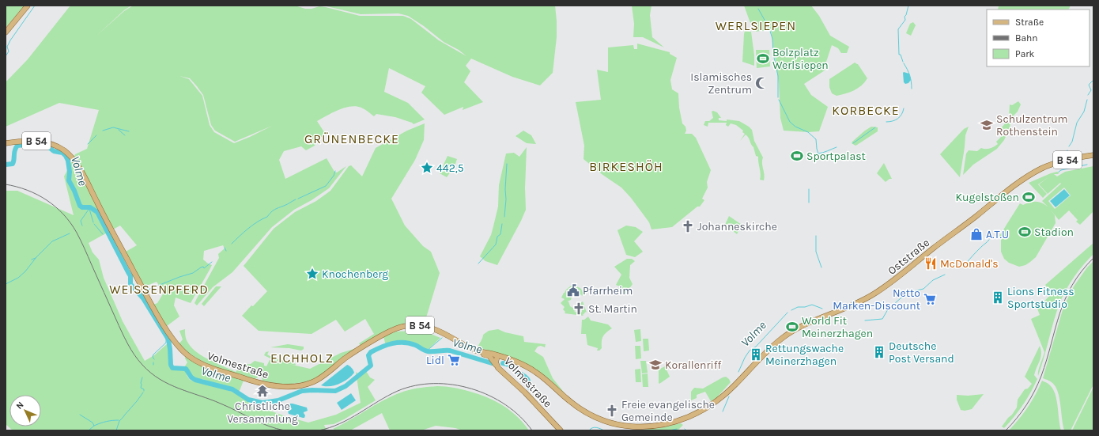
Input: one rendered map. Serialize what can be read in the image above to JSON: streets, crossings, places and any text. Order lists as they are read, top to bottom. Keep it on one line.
{"streets":{"main road":["B 54","Oststraße","Volmestraße"]},"crossings":[["Oststraße","Volmestraße"]],"districts":["WERLSIEPEN","KORBECKE","GRÜNENBECKE","BIRKESHÖH","WEISSENPFERD","EICHHOLZ"],"water":["Volme"],"places":{"sports":["Bolzplatz Werlsiepen","Sportpalast","Kugelstoßen","Stadion","World Fit Meinerzhagen"],"mosque":["Islamisches Zentrum"],"school or university":["Schulzentrum Rothenstein","Korallenriff"],"place":["442,5","Knochenberg"],"church":["Johanneskirche","St. Martin","Freie evangelische Gemeinde"],"shop":["A.T.U"],"restaurant":["McDonald's"],"public building":["Pfarrheim"],"building":["Lions Fitness Sportstudio","Deutsche Post Versand","Rettungswache Meinerzhagen"],"supermarket":["Netto Marken-Discount","Lidl"],"temple":["Christliche Versammlung"]},"legend":["Straße","Bahn","Park"],"north":"top left"}
